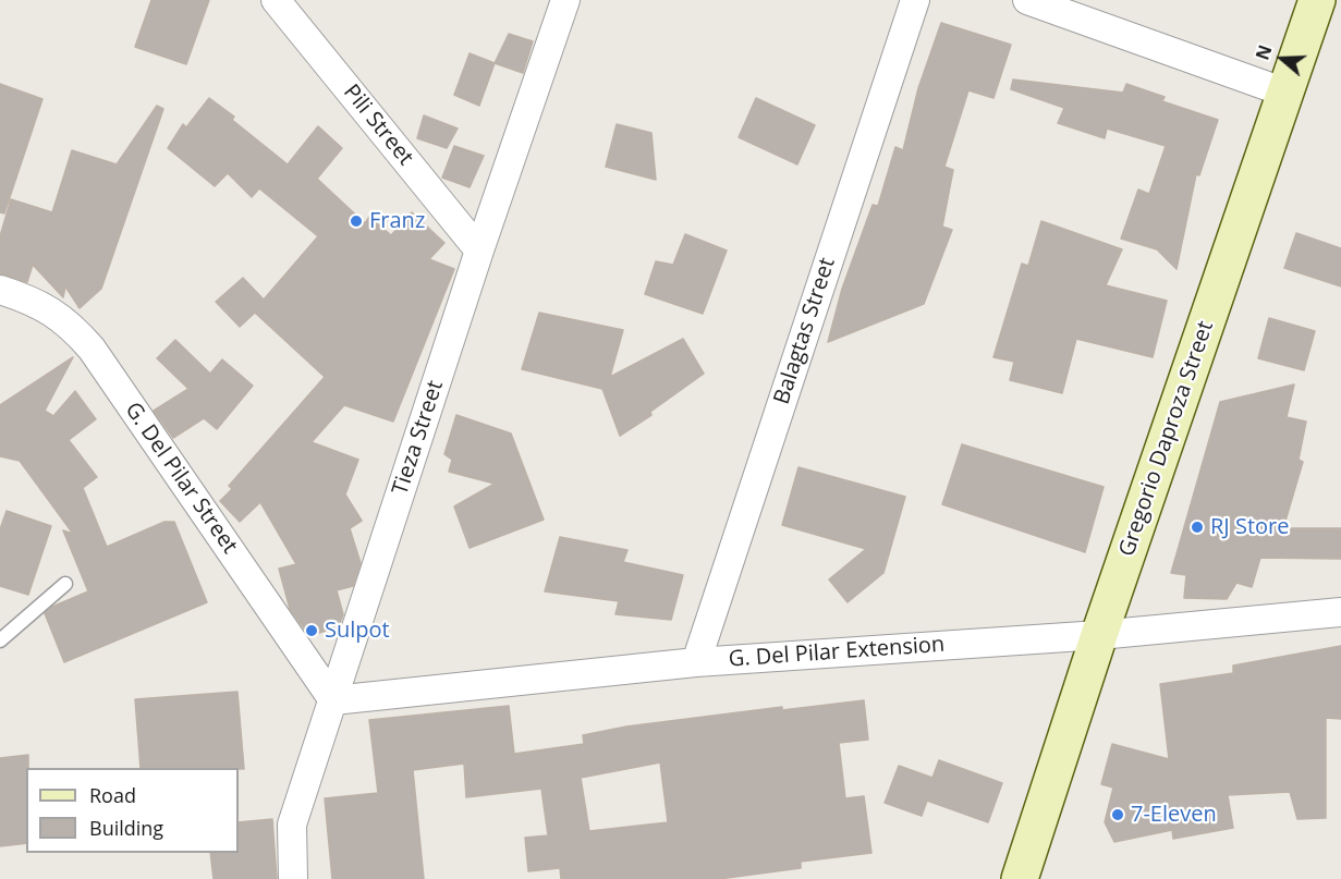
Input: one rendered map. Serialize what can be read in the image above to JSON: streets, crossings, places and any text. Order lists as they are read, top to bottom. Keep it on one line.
{"streets":{"street":["Pili Street","Balagtas Street","Tieza Street","Gregorio Daproza Street","G. Del Pilar Street","G. Del Pilar Extension"]},"crossings":[["Pili Street","Tieza Street"],["Balagtas Street","G. Del Pilar Extension"],["Tieza Street","G. Del Pilar Street"],["Tieza Street","G. Del Pilar Extension"],["Gregorio Daproza Street","G. Del Pilar Extension"],["G. Del Pilar Street","G. Del Pilar Extension"]],"places":["Franz","RJ Store","Sulpot","7-Eleven"],"legend":["Road","Building"],"north":"left"}
